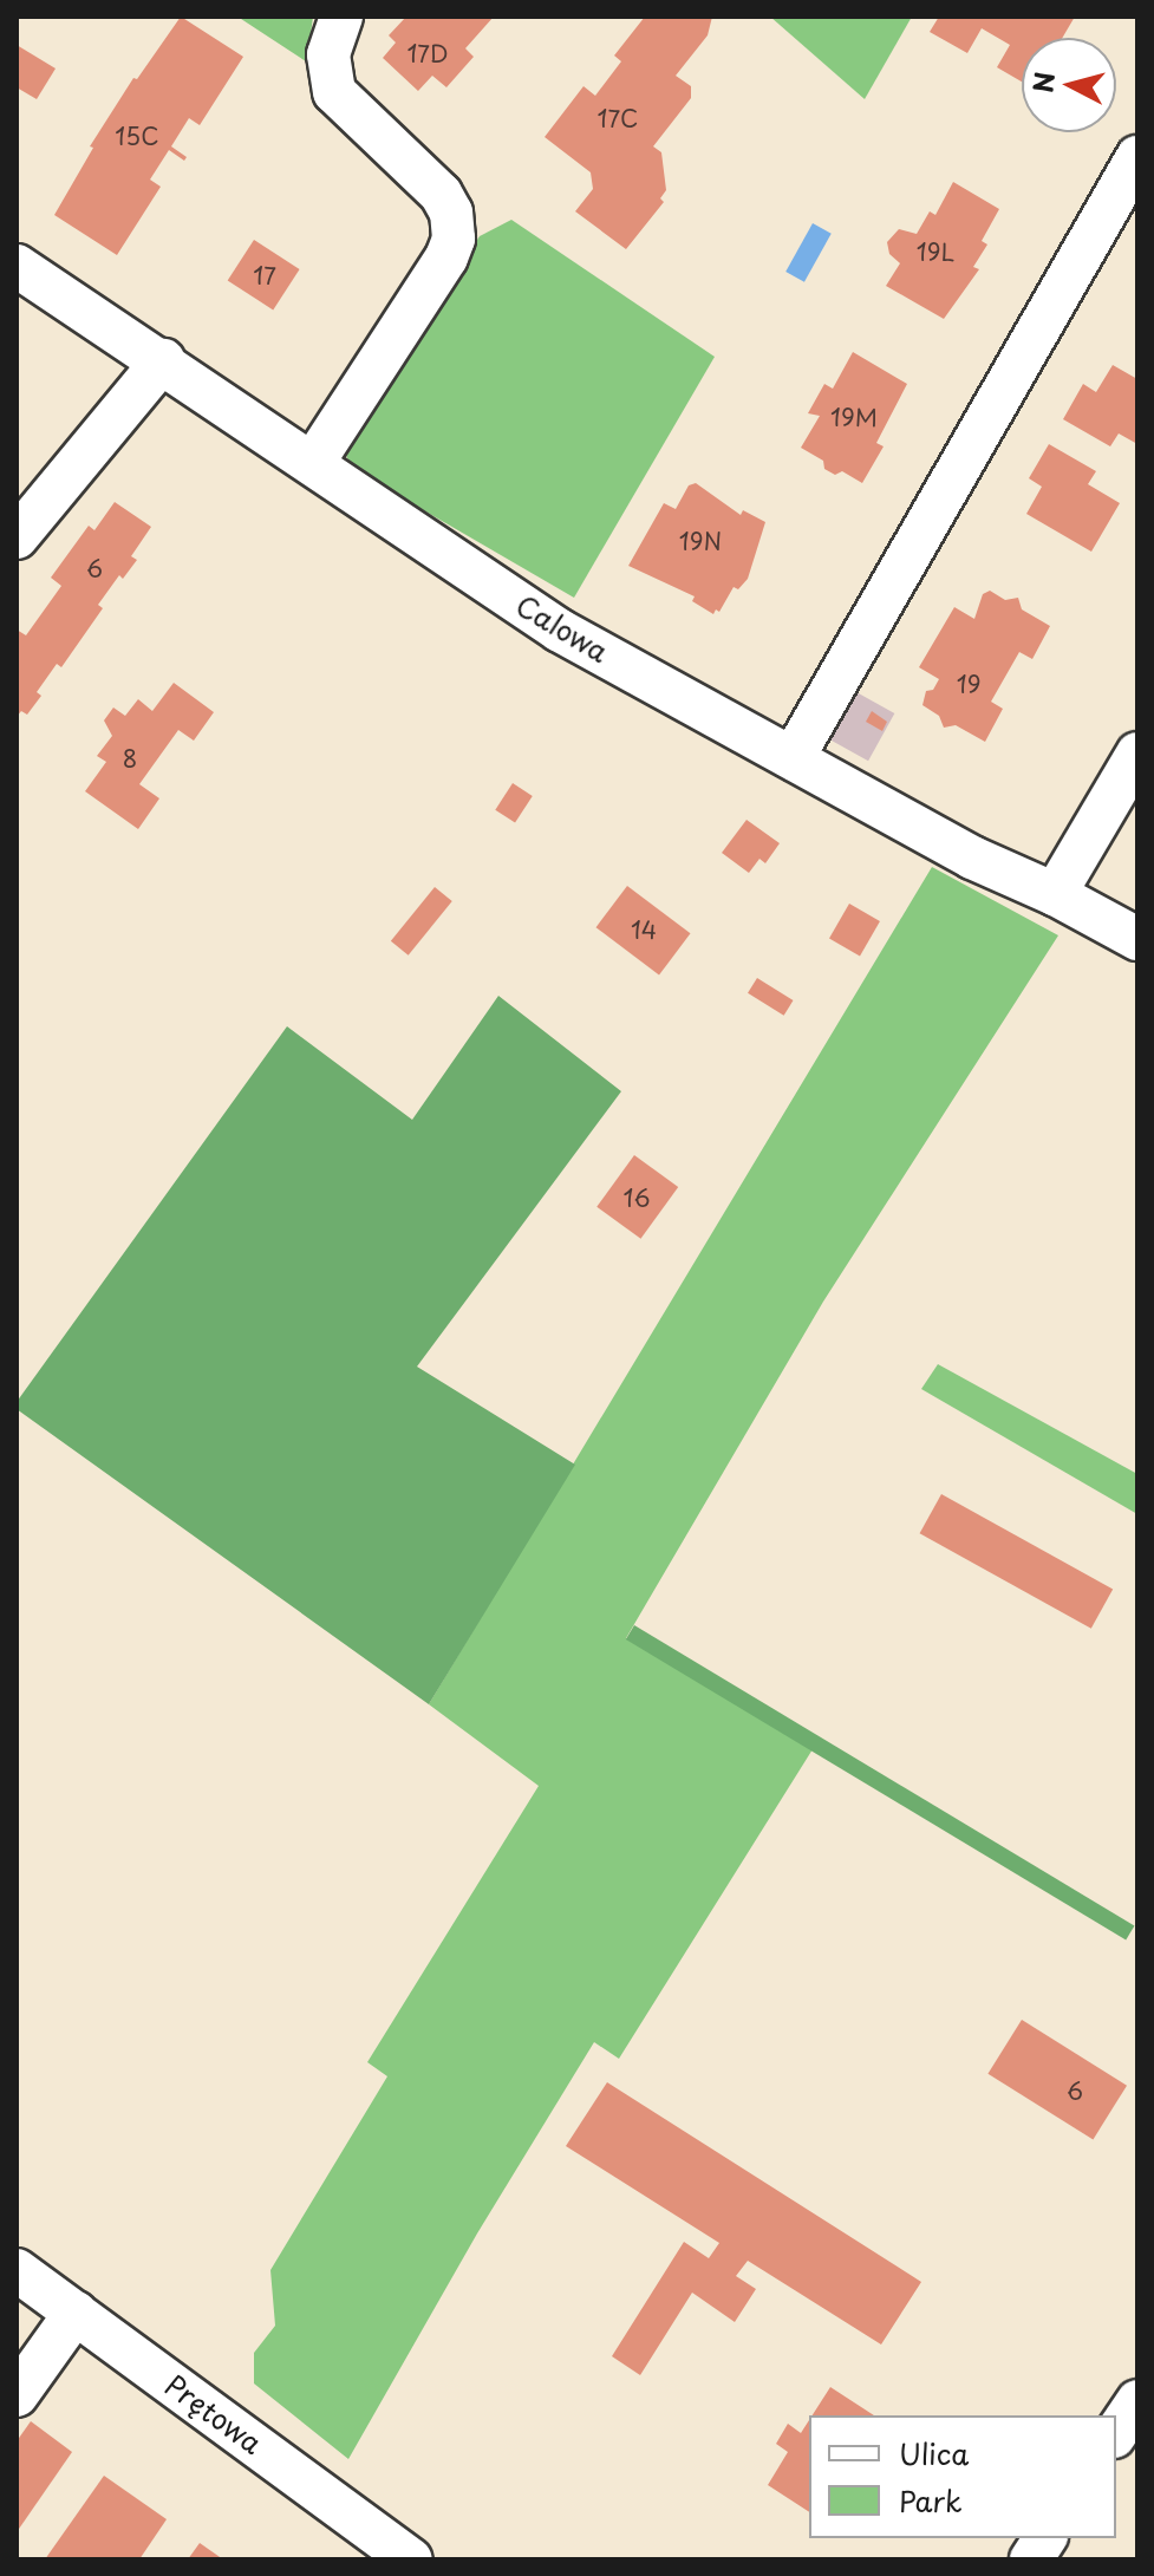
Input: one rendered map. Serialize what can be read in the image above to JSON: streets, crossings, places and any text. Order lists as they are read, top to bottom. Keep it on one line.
{"streets":{"street":["Calowa","Prętowa"]},"house_numbers":["17D","17C","15C","19L","17","19M","19N","6","19","8","14","16","6"],"legend":["Ulica","Park"],"north":"left"}
